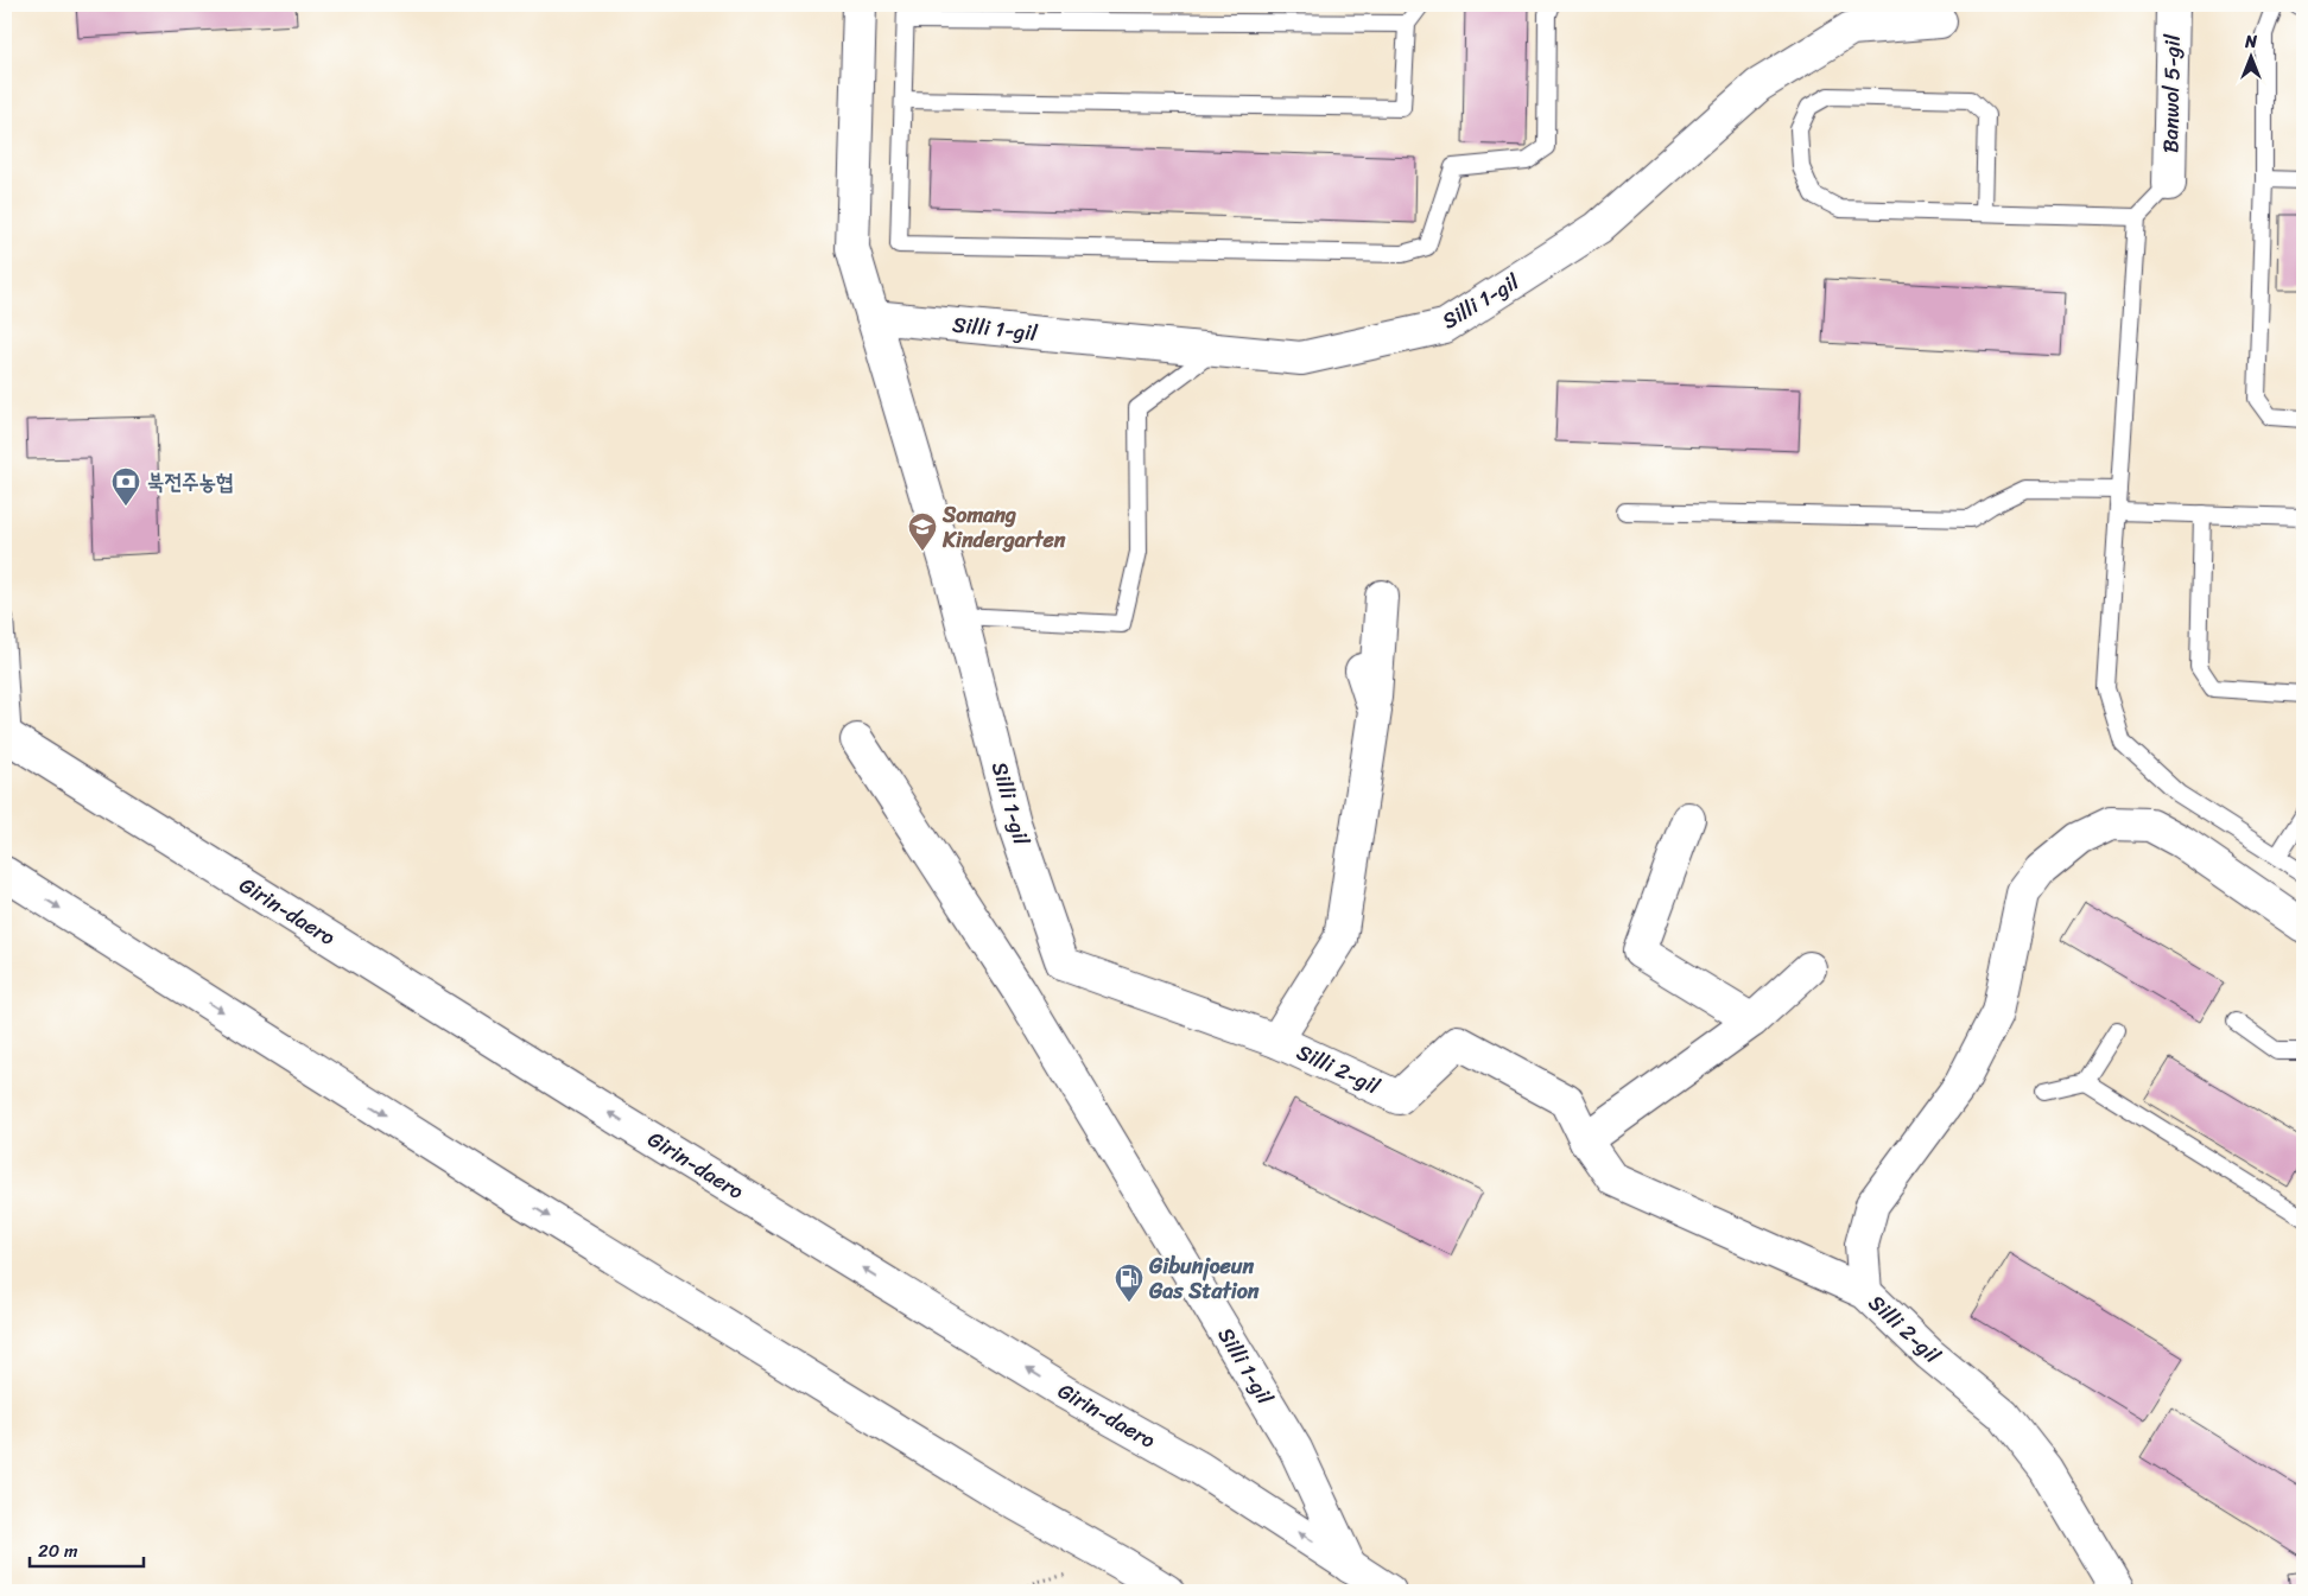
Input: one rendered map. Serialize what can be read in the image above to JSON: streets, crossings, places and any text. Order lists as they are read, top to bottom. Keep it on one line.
{"streets":{"street":["Banwol 5-gil","Silli 1-gil","Girin-daero","Silli 2-gil"]},"crossings":[["Silli 1-gil","Girin-daero"],["Silli 1-gil","Silli 2-gil"]],"places":{"bank":["북전주농협"],"school or university":["Somang Kindergarten"],"fuel station":["Gibunjoeun Gas Station"]},"scale_bar":"20 m","north":"top"}
